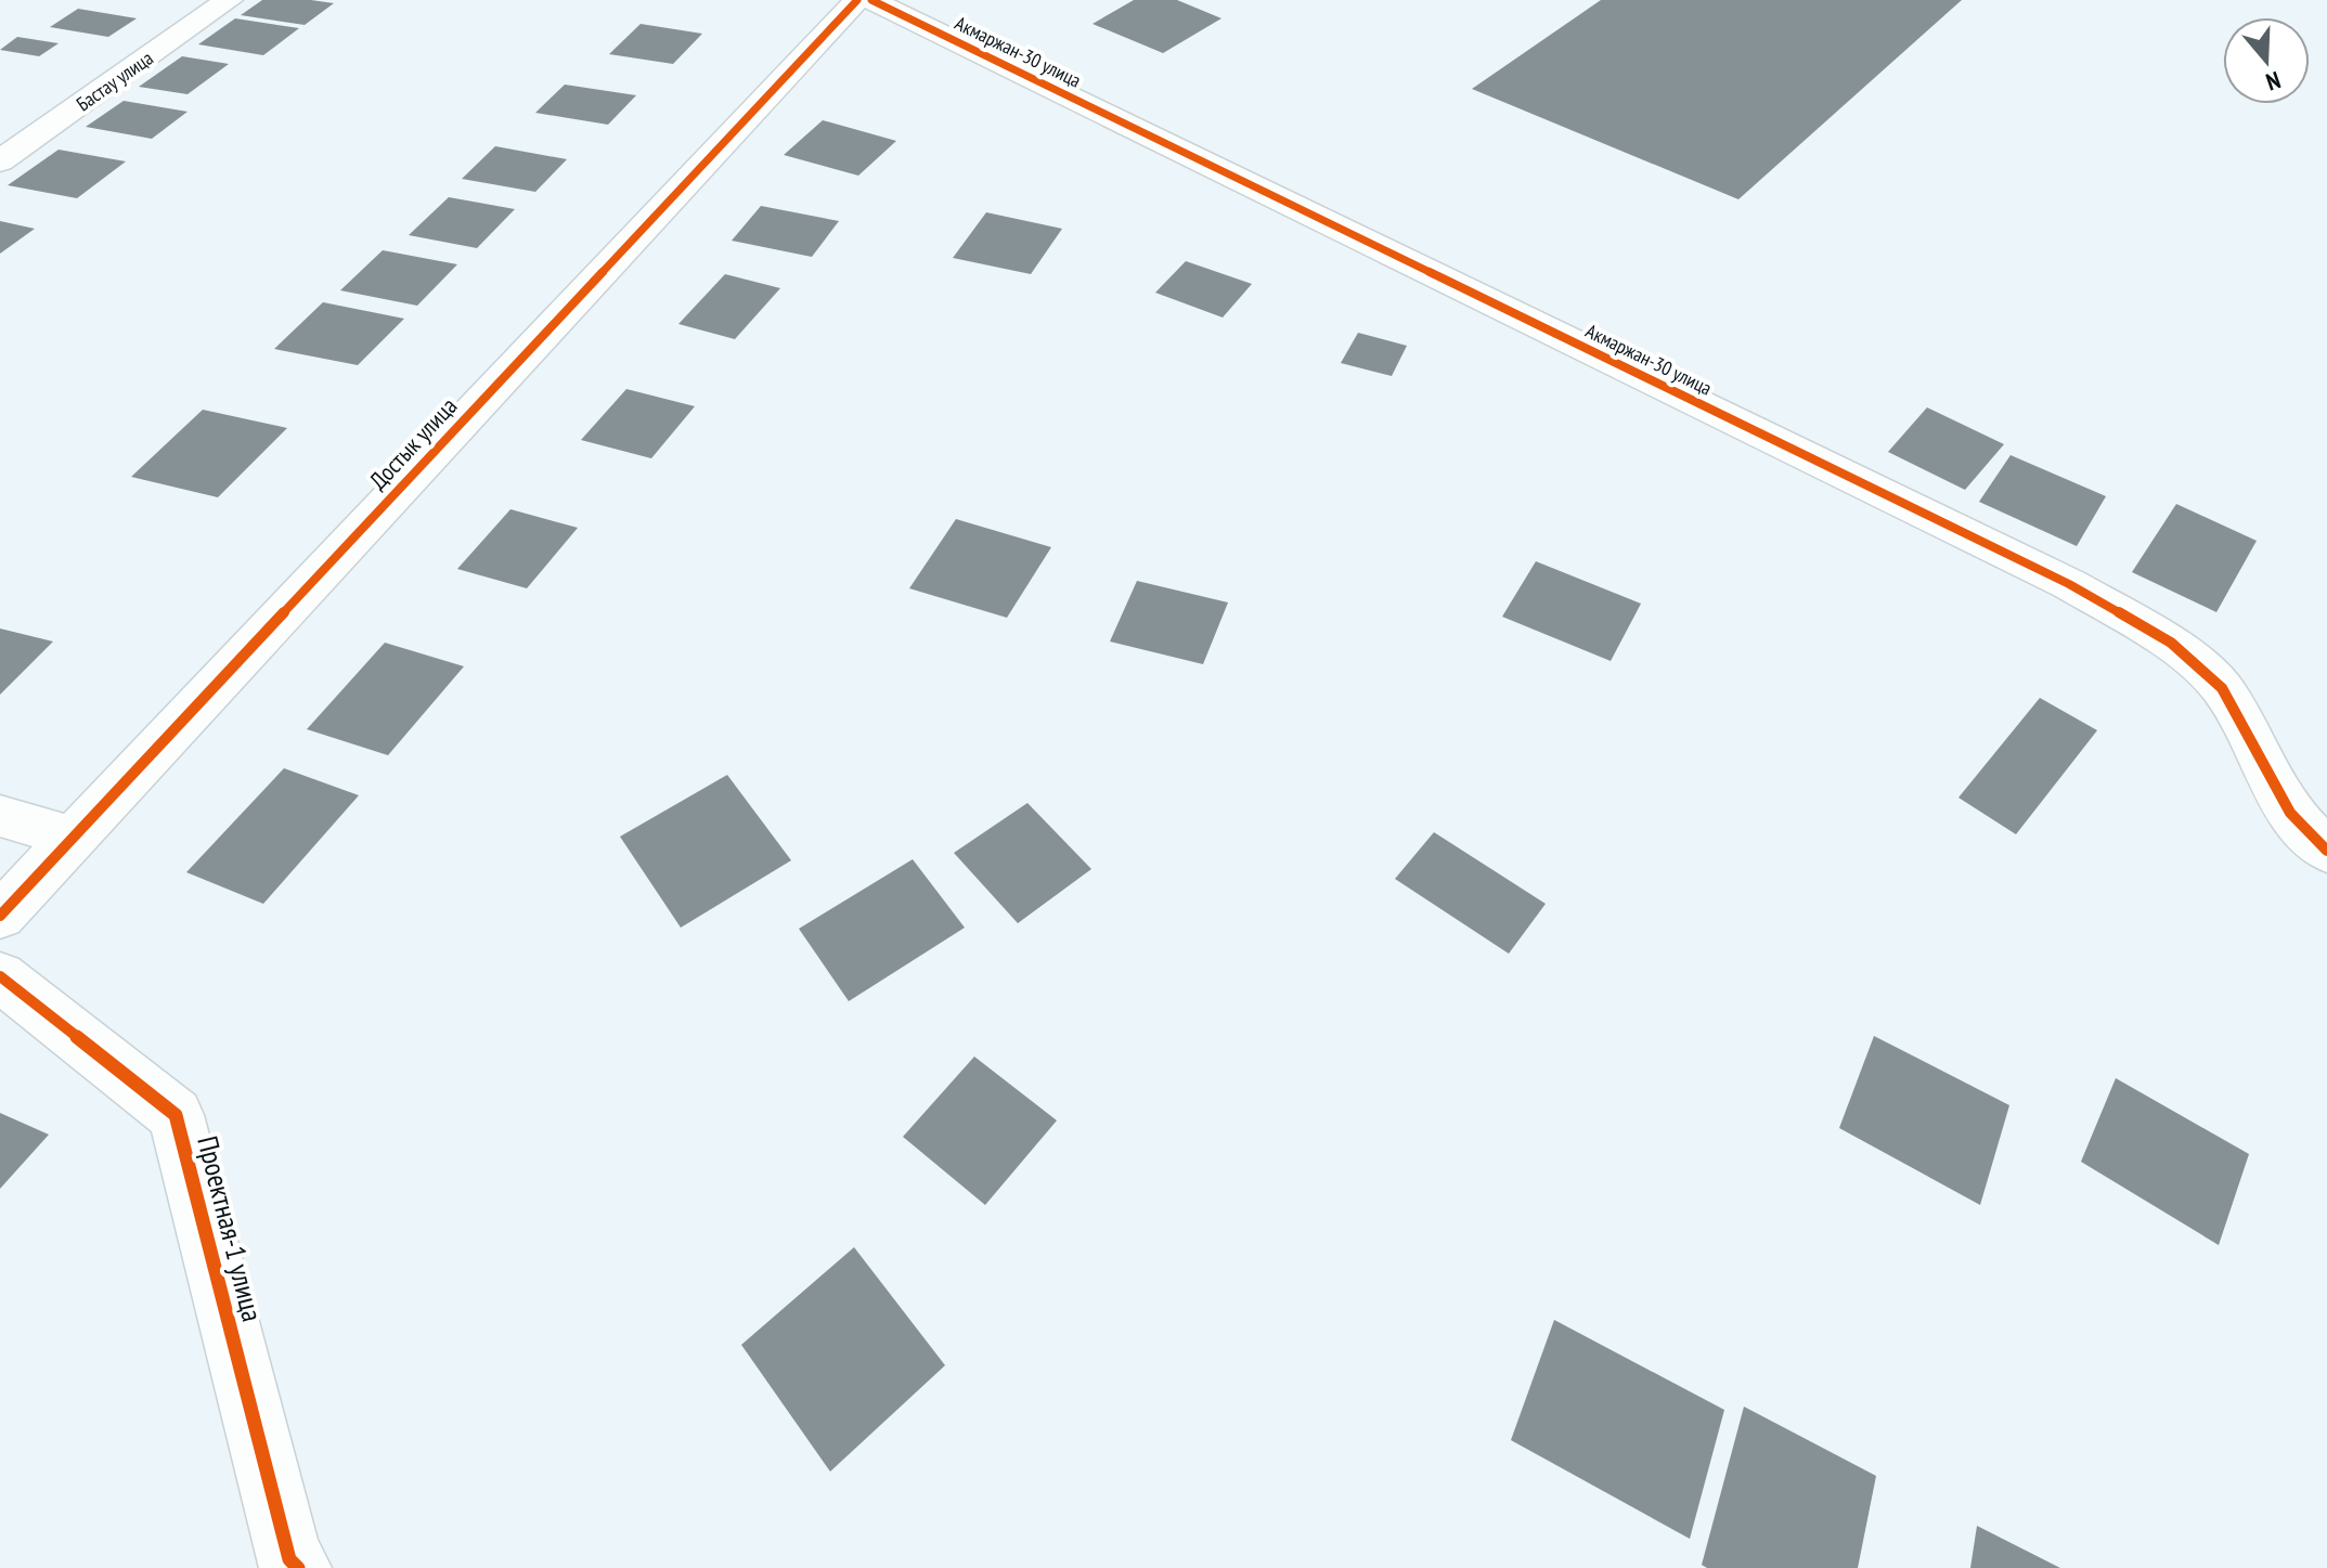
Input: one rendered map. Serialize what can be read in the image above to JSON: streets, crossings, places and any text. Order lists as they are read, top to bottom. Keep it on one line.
{"streets":{"street":["Акмаржан-30 улица","Бастау улица","Достык улица","Проектная-1 улица"]},"north":"bottom"}
